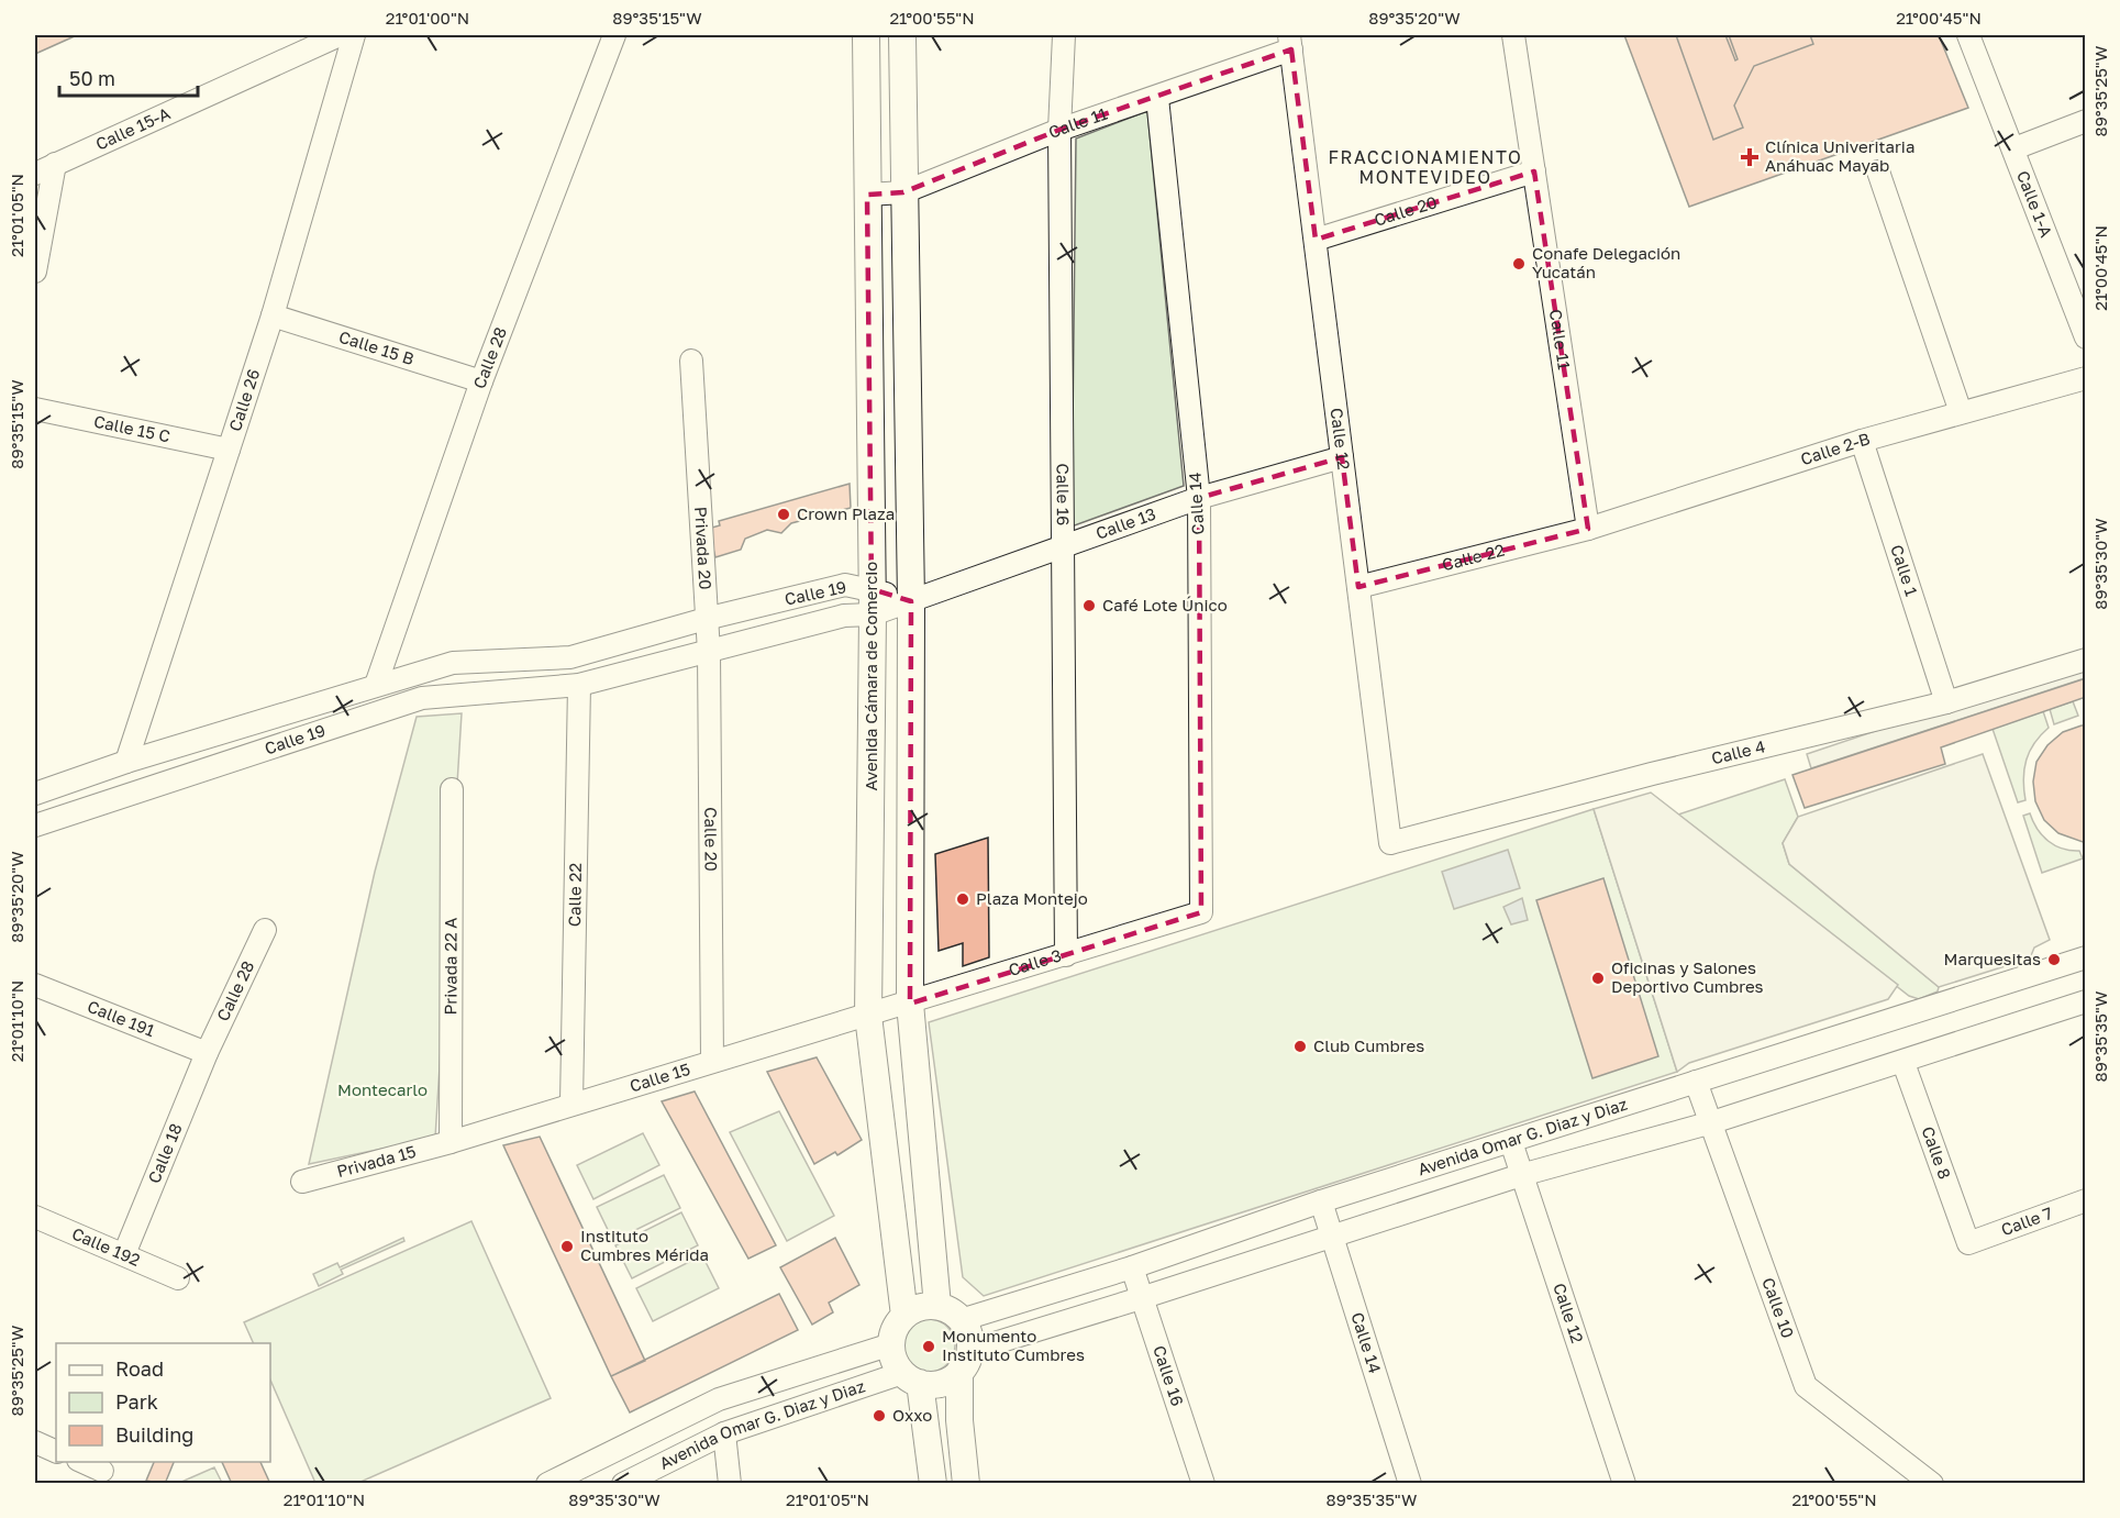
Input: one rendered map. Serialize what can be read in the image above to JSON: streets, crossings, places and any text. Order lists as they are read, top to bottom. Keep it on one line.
{"streets":{"main road":["Avenida Cámara de Comercio"],"street":["Calle 11","Calle 15-A","Calle 1-A","Calle 20","Calle 15 B","Calle 28","Calle 26","Calle 15 C","Calle 12","Calle 2-B","Calle 16","Calle 14","Calle 13","Privada 20","Calle 22","Calle 1","Calle 19","Calle 4","Calle 3","Privada 22 A","Calle 191","Calle 15","Avenida Omar G. Diaz y Diaz","Calle 18","Calle 8","Privada 15","Calle 7","Calle 192","Calle 10"]},"crossings":[["Calle 11","Calle 20"],["Calle 11","Calle 12"],["Calle 11","Calle 2-B"],["Calle 11","Calle 16"],["Calle 11","Calle 14"],["Calle 11","Calle 22"],["Calle 11","Avenida Cámara de Comercio"],["Calle 20","Calle 12"],["Calle 20","Privada 20"],["Calle 20","Calle 19"],["Calle 20","Calle 15"],["Calle 15 B","Calle 28"],["Calle 15 B","Calle 26"],["Calle 28","Calle 19"],["Calle 28","Calle 191"],["Calle 28","Calle 18"],["Calle 26","Calle 15 C"],["Calle 26","Calle 19"],["Calle 12","Calle 13"],["Calle 12","Calle 22"],["Calle 12","Calle 4"],["Calle 12","Avenida Omar G. Diaz y Diaz"],["Calle 2-B","Calle 22"],["Calle 2-B","Calle 1"],["Calle 16","Calle 13"],["Calle 16","Calle 3"],["Calle 16","Avenida Omar G. Diaz y Diaz"],["Calle 14","Calle 13"],["Calle 14","Calle 3"],["Calle 14","Avenida Omar G. Diaz y Diaz"],["Calle 13","Calle 19"],["Privada 20","Calle 19"],["Calle 22","Calle 19"],["Calle 22","Calle 15"],["Calle 1","Calle 4"],["Calle 19","Avenida Cámara de Comercio"],["Avenida Cámara de Comercio","Calle 3"],["Avenida Cámara de Comercio","Calle 15"],["Avenida Cámara de Comercio","Avenida Omar G. Diaz y Diaz"],["Calle 3","Calle 15"],["Privada 22 A","Calle 15"],["Privada 22 A","Privada 15"],["Calle 191","Calle 18"],["Calle 15","Privada 15"],["Avenida Omar G. Diaz y Diaz","Calle 10"],["Calle 18","Calle 192"],["Calle 8","Calle 7"]],"districts":["FRACCIONAMIENTO MONTEVIDEO"],"parks":["Montecarlo"],"places":{"health":["Clínica Univeritaria Anáhuac Mayab"],"other":["Conafe Delegación Yucatán","Crown Plaza","Café Lote Único","Plaza Montejo","Marquesitas","Oficinas y Salones Deportivo Cumbres","Club Cumbres","Instituto Cumbres Mérida","Monumento Instituto Cumbres","Oxxo"]},"legend":["Road","Park","Building"],"scale_bar":"50 m","coordinates":["21°01'00\"N","89°35'15\"W","21°00'55\"N","89°35'20\"W","21°00'45\"N","89°35'25\"W","21°01'05\"N","89°35'30\"W","21°01'10\"N","89°35'35\"W"]}
